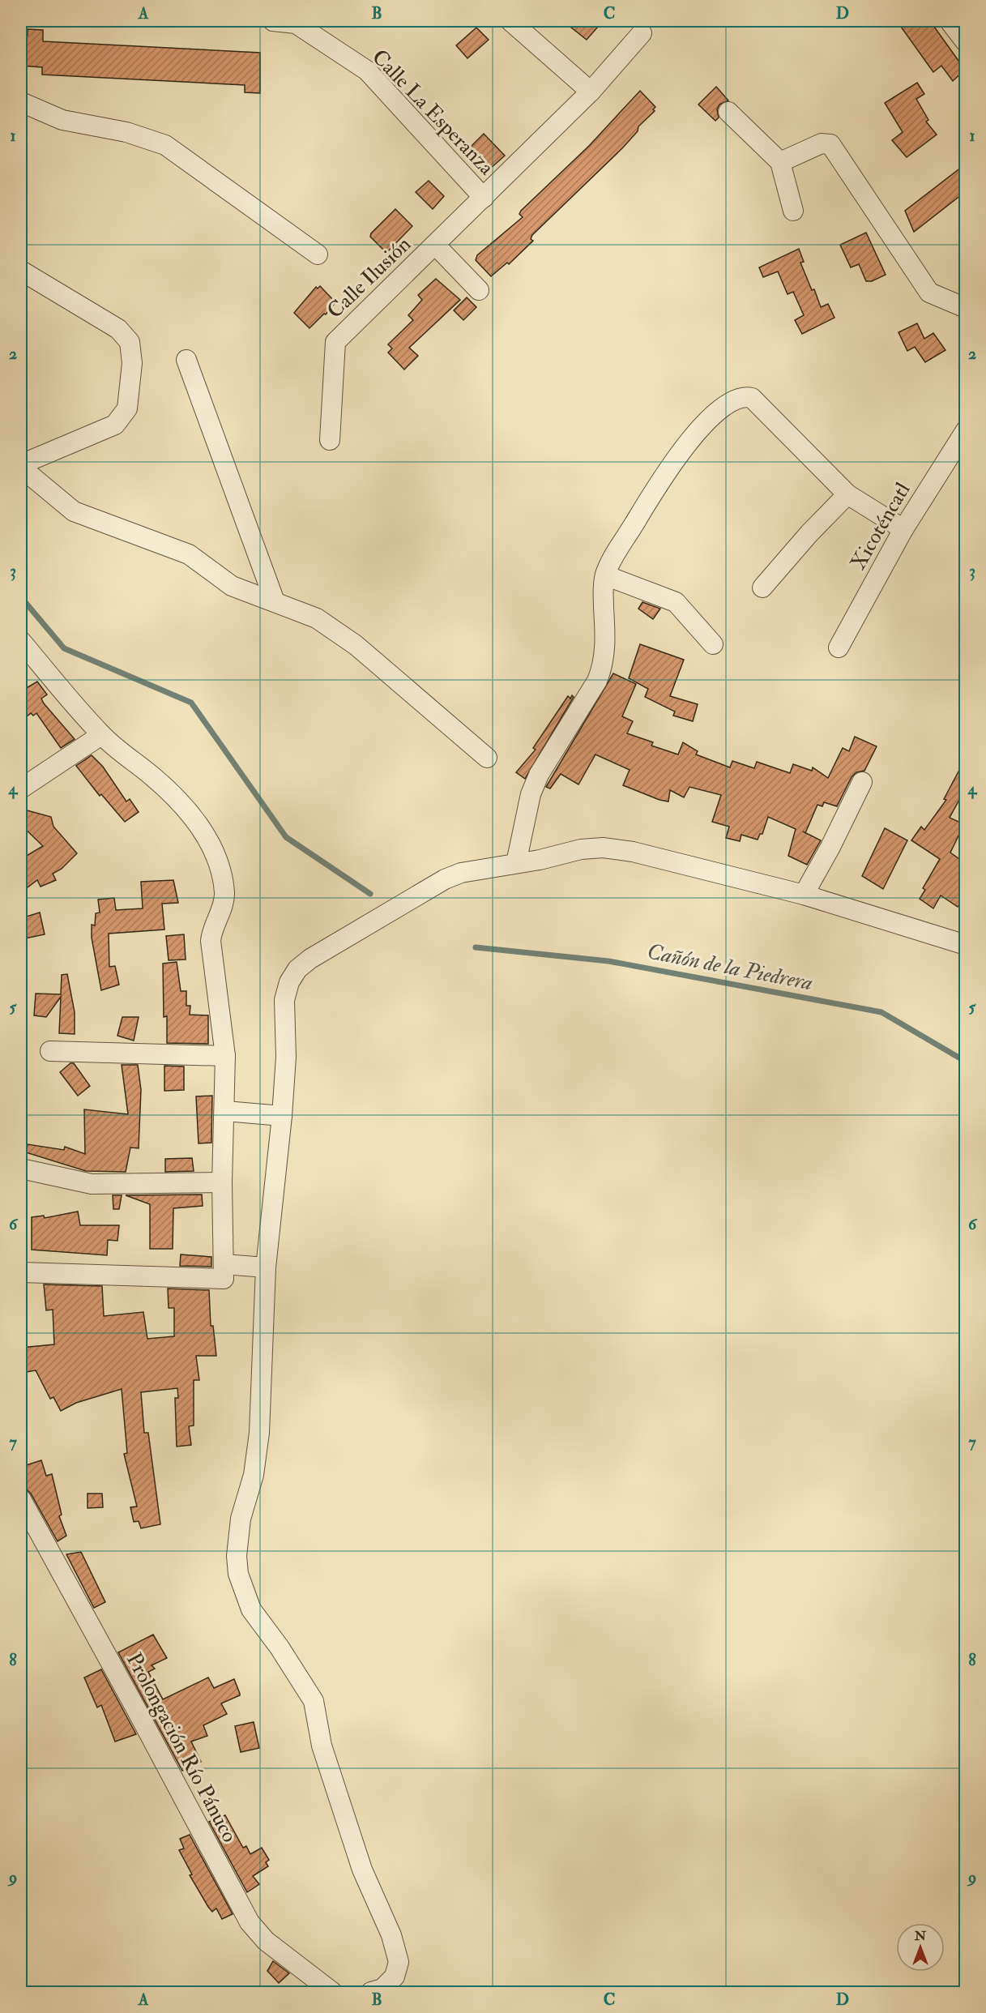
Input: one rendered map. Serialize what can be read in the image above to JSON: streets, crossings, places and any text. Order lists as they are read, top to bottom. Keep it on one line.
{"streets":{"street":["Calle La Esperanza","Calle Ilusión","Xicoténcatl","Prolongación Río Pánuco"]},"crossings":[["Calle La Esperanza","Calle Ilusión"]],"water":["Cañón de la Piedrera"],"north":"top","grid":{"columns":["A","B","C","D"],"rows":["1","2","3","4","5","6","7","8","9"]}}
